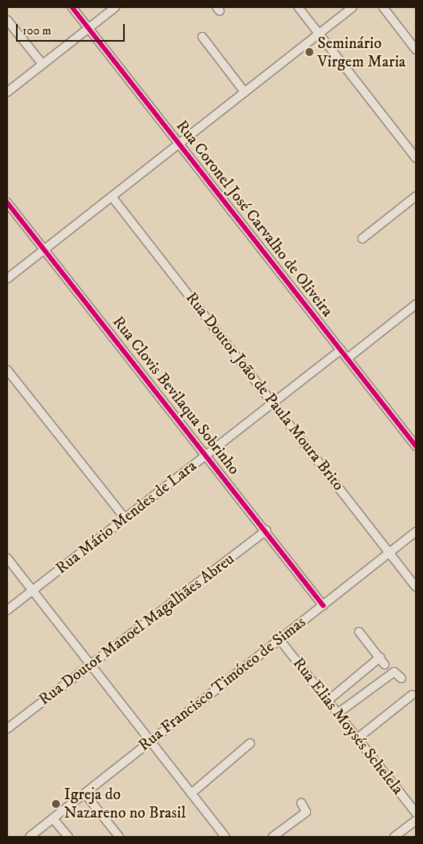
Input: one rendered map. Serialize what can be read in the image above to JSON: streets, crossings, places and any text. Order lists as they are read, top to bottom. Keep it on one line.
{"streets":{"street":["Rua Coronel José Carvalho de Oliveira","Rua Doutor João de Paula Moura Brito","Rua Clovis Bevilaqua Sobrinho","Rua Mário Mendes de Lara","Rua Doutor Manoel Magalhães Abreu","Rua Francisco Timóteo de Simas","Rua Elias Moysés Schelela"]},"crossings":[["Rua Coronel José Carvalho de Oliveira","Rua Mário Mendes de Lara"],["Rua Doutor João de Paula Moura Brito","Rua Mário Mendes de Lara"],["Rua Doutor João de Paula Moura Brito","Rua Francisco Timóteo de Simas"],["Rua Clovis Bevilaqua Sobrinho","Rua Mário Mendes de Lara"],["Rua Clovis Bevilaqua Sobrinho","Rua Doutor Manoel Magalhães Abreu"],["Rua Clovis Bevilaqua Sobrinho","Rua Francisco Timóteo de Simas"],["Rua Francisco Timóteo de Simas","Rua Elias Moysés Schelela"]],"places":["Seminário Virgem Maria","Igreja do Nazareno no Brasil"],"scale_bar":"100 m"}
